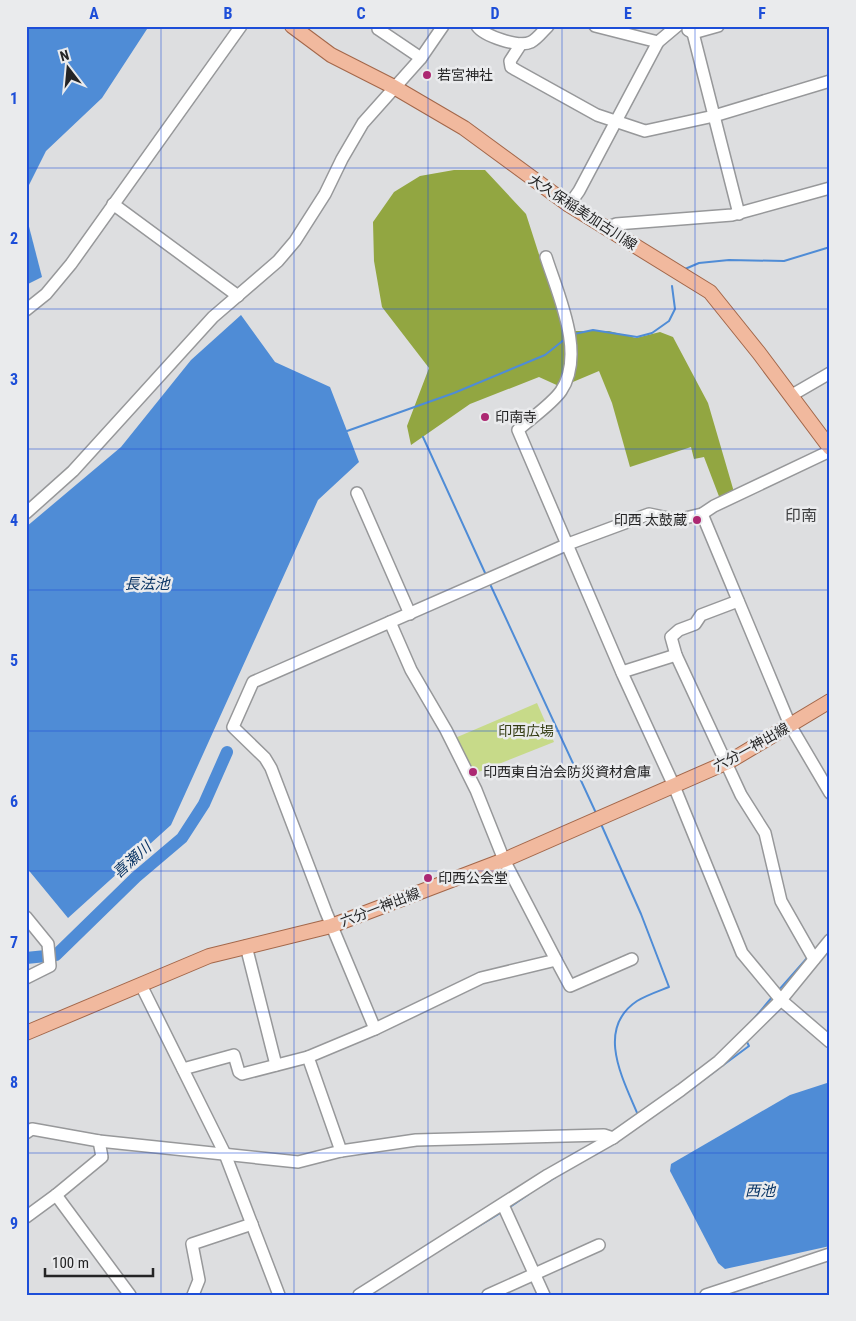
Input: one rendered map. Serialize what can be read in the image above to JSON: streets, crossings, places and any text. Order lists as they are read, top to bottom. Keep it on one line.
{"streets":{"main road":["大久保稲美加古川線","六分一神出線"]},"districts":["印南"],"water":["長法池","喜瀬川","西池"],"parks":["印西広場"],"places":["若宮神社","印南寺","印西 太鼓蔵","印西東自治会防災資材倉庫","印西公会堂"],"scale_bar":"100 m","north":"top","grid":{"columns":["A","B","C","D","E","F"],"rows":["1","2","3","4","5","6","7","8","9"]}}
